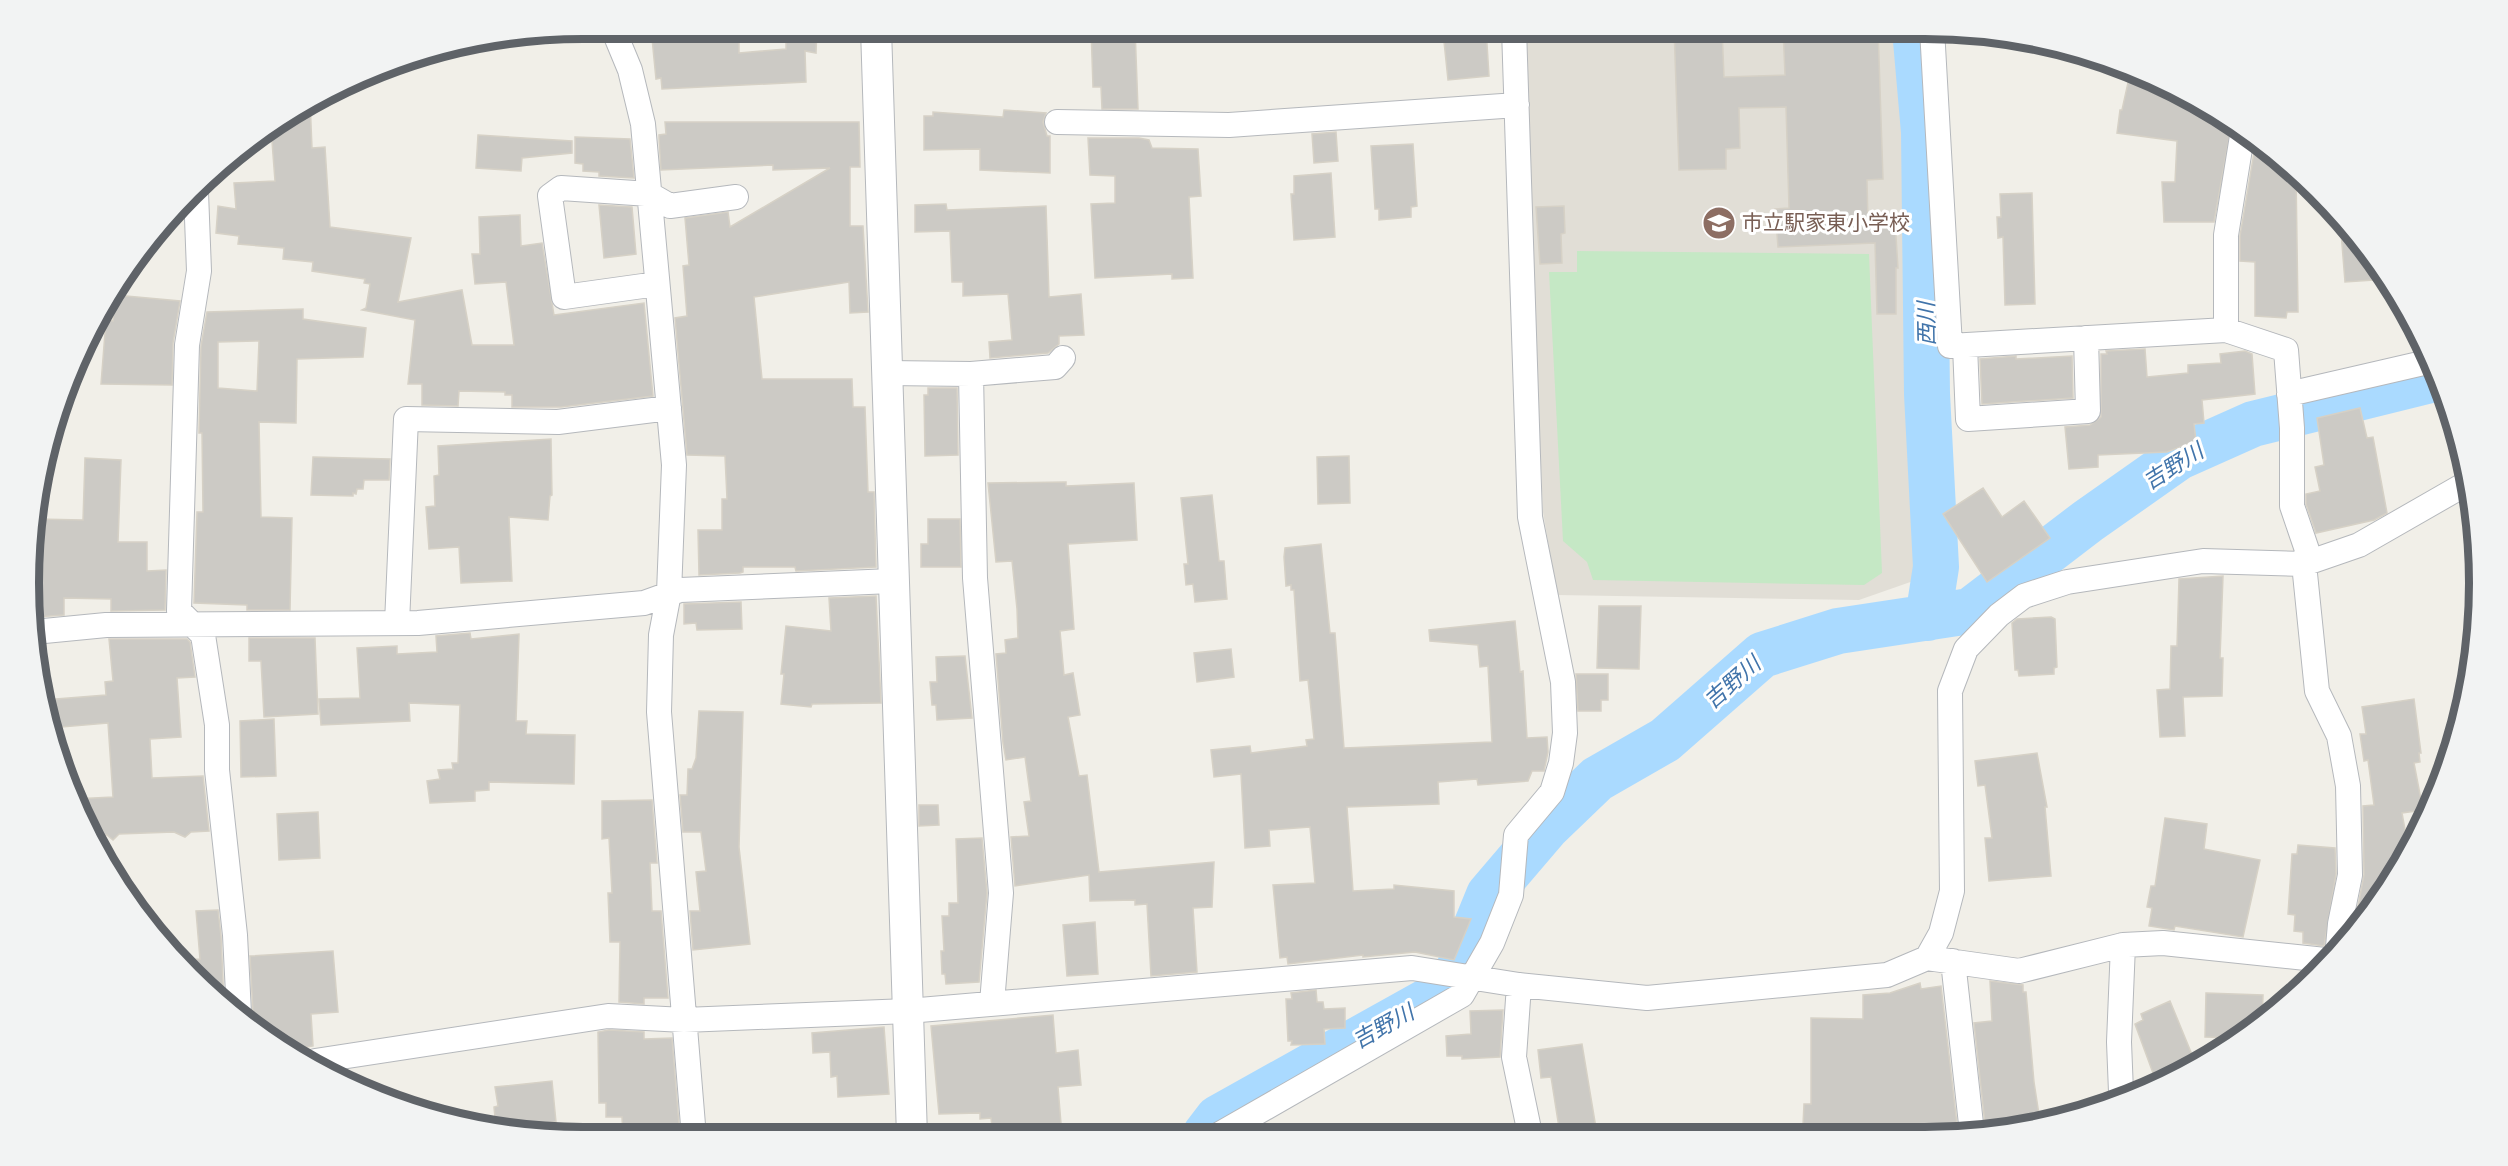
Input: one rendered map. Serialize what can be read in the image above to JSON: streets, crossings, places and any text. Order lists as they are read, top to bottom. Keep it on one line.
{"water":["西川","吉野川"],"places":{"school or university":["市立駅家東小学校"]}}
